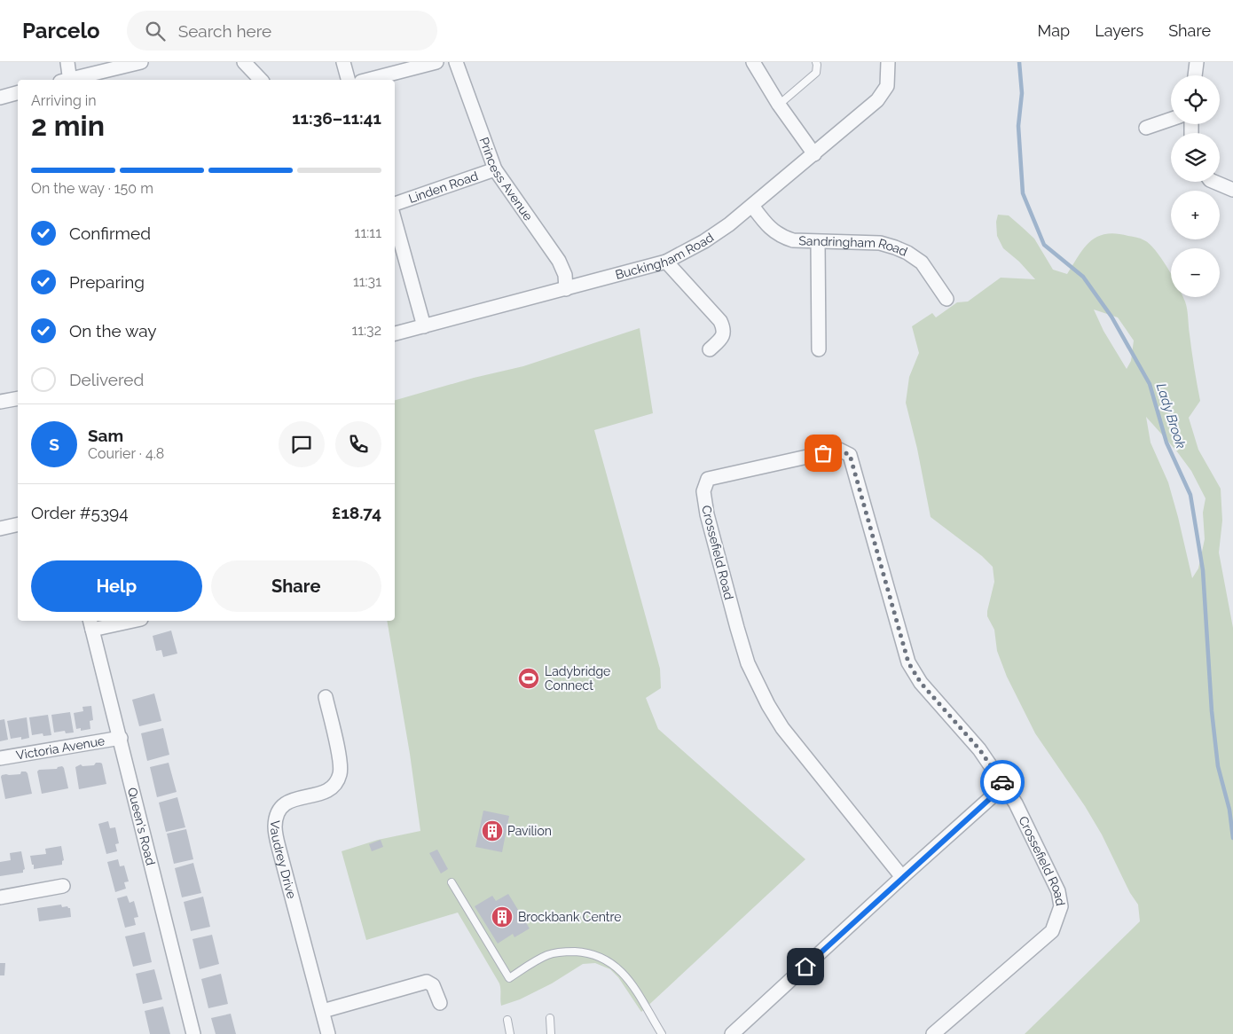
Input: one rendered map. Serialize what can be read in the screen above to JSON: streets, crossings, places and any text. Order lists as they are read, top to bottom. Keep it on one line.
{"streets":{"street":["Princess Avenue","Linden Road","Sandringham Road","Buckingham Road","Crossefield Road","Victoria Avenue","Queen's Road","Vaudrey Drive"]},"crossings":[["Princess Avenue","Linden Road"],["Princess Avenue","Buckingham Road"],["Sandringham Road","Buckingham Road"],["Victoria Avenue","Queen's Road"]],"water":["Lady Brook"],"places":{"sports":["Ladybridge Connect"],"building":["Pavilion","Brockbank Centre"]},"page":{"header":"Parcelo","search":"Search here","nav":["Map","Layers","Share"],"map_buttons":["+","−"],"heading":["2 min","Arriving in","11:36–11:41"],"panel":["Sam","Courier · 4.8","Order #5394","£18.74"],"bar":"On the way · 150 m","list":[["Confirmed","11:11"],["Preparing","11:31"],["On the way","11:32"],"Delivered"],"round":"S","buttons":["Help","Share"]}}
